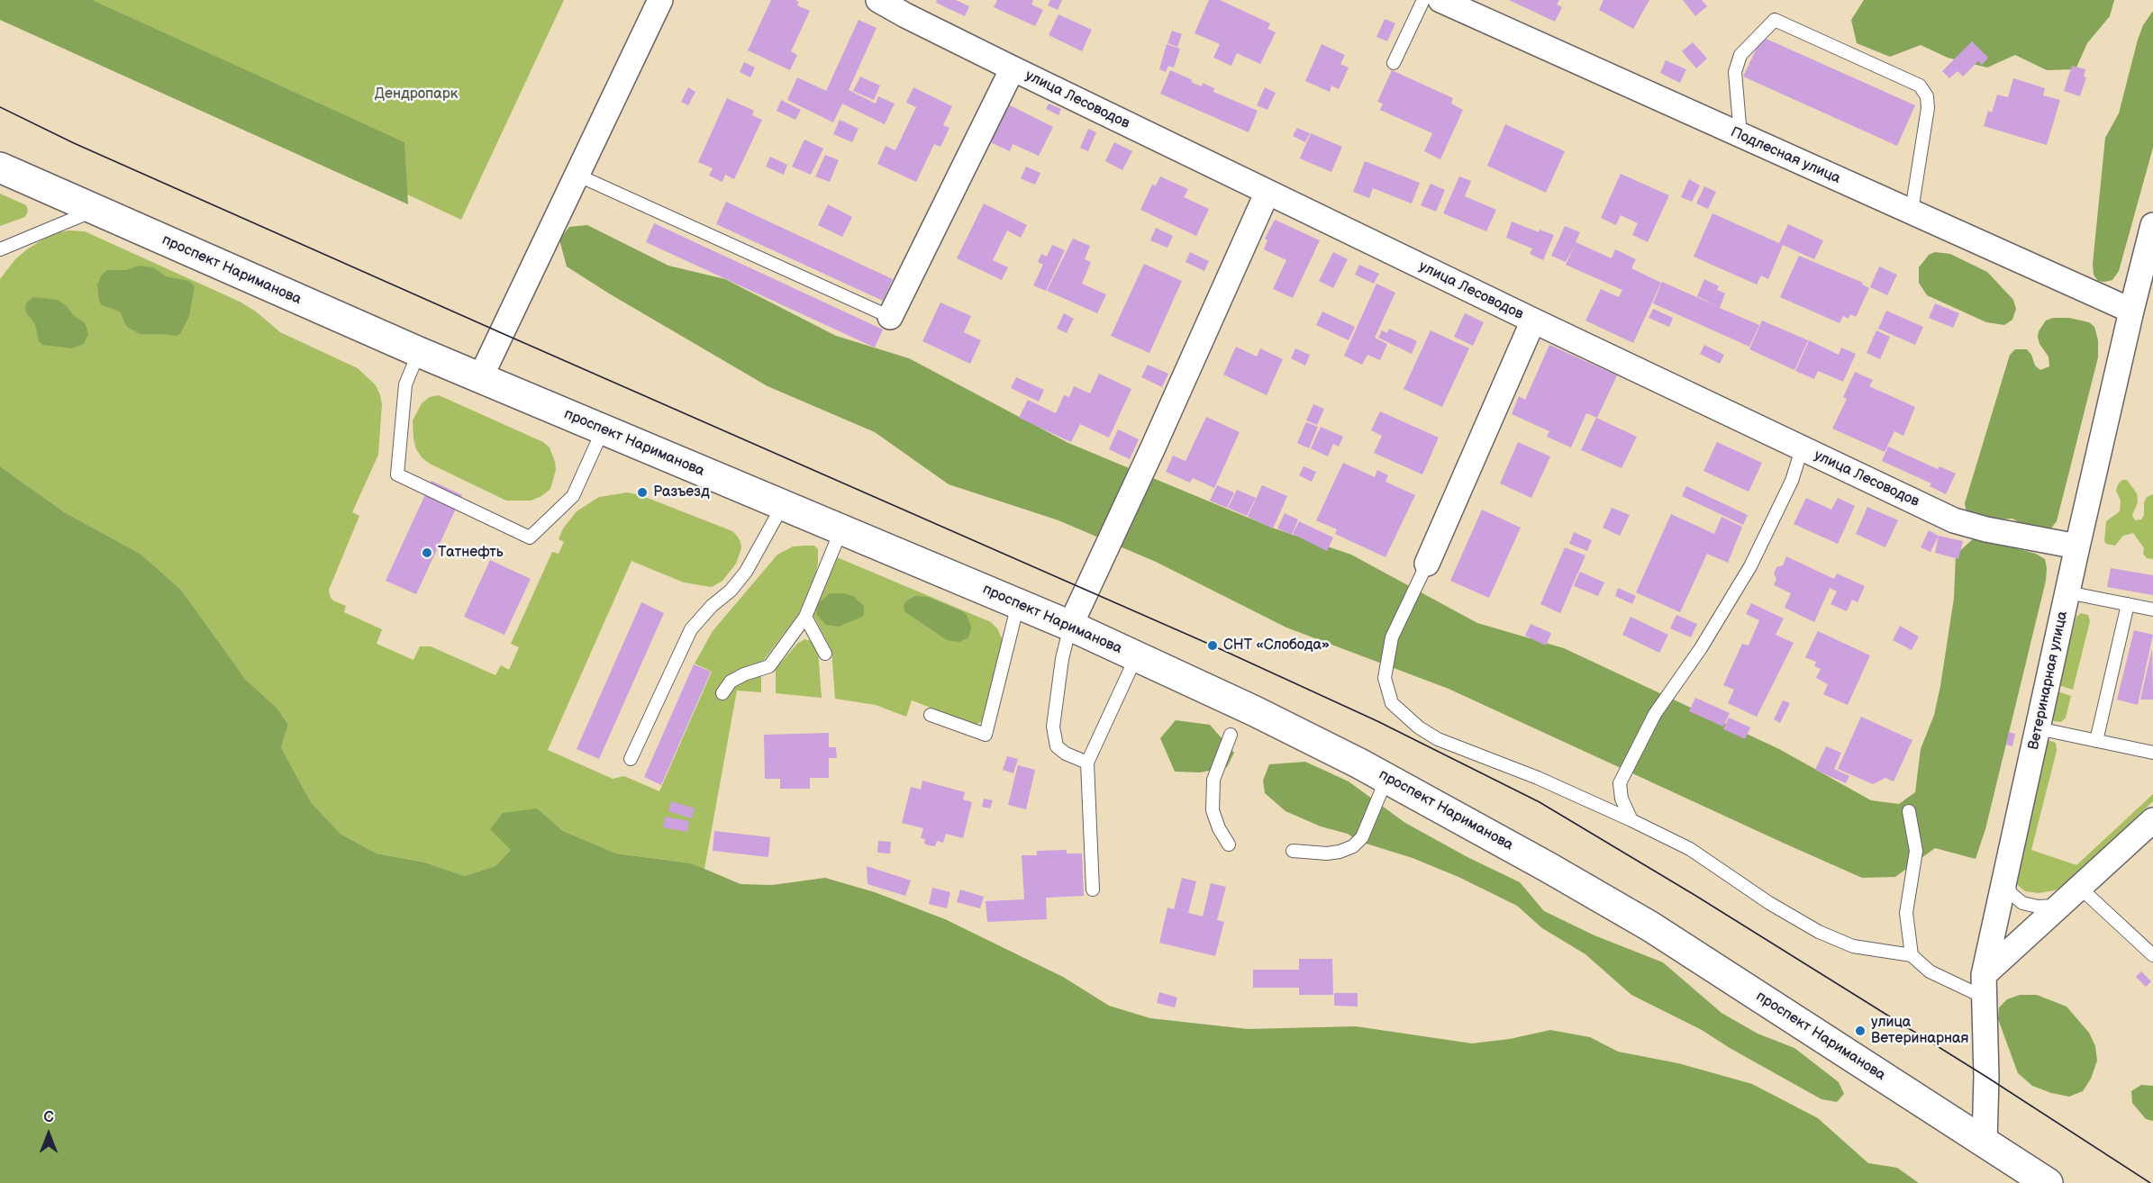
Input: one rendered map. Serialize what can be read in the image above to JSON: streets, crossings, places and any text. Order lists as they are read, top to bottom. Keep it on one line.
{"streets":{"main road":["проспект Нариманова"],"street":["улица Лесоводов","Подлесная улица","Ветеринарная улица"]},"crossings":[["улица Лесоводов","Ветеринарная улица"],["Подлесная улица","Ветеринарная улица"],["проспект Нариманова","Ветеринарная улица"]],"parks":["Дендропарк"],"places":["Разъезд","Татнефть","СНТ «Слобода»","улица Ветеринарная"],"north":"top"}
